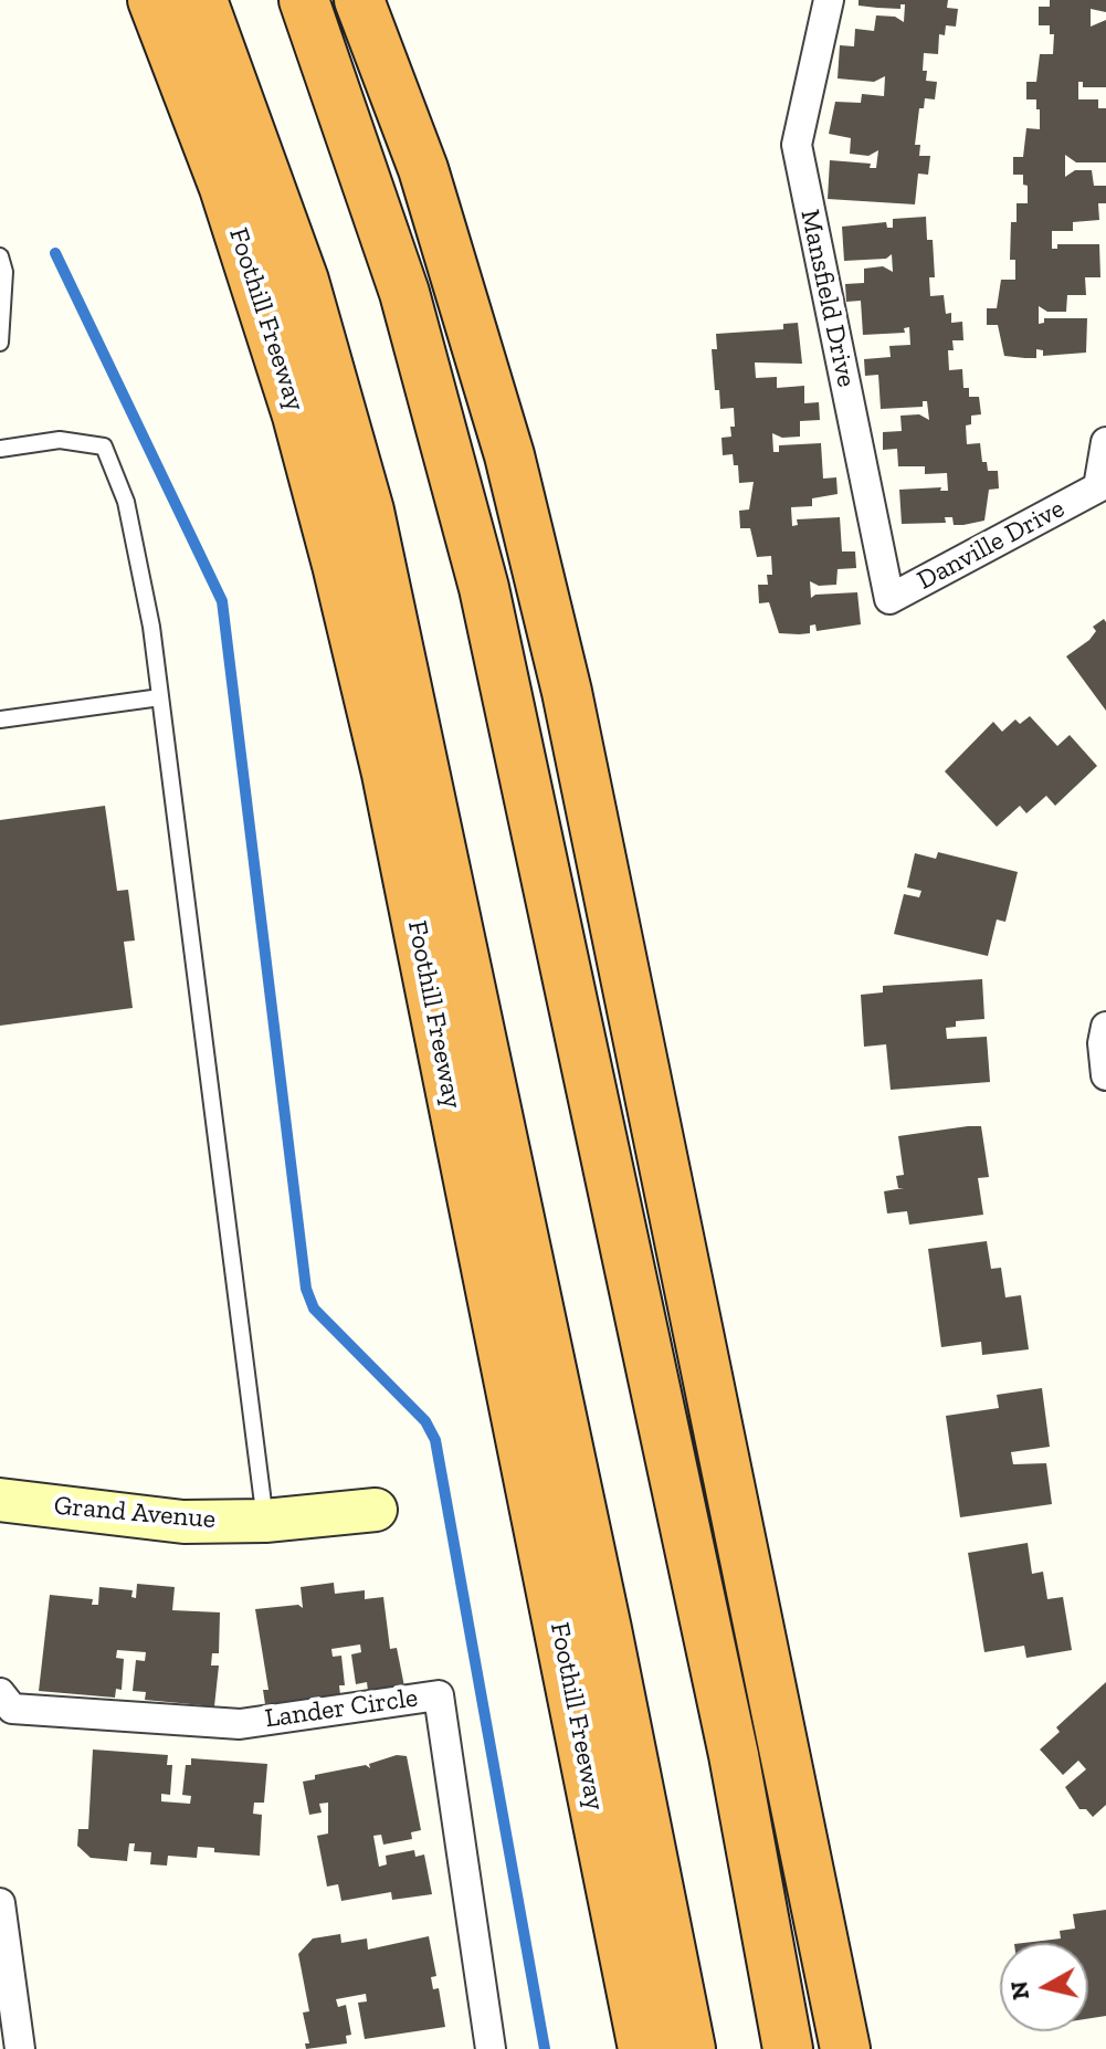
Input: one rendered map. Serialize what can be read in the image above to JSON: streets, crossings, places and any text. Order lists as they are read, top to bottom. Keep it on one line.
{"streets":{"highway":["Foothill Freeway"],"street":["Mansfield Drive","Danville Drive","Grand Avenue","Lander Circle"]},"crossings":[["Mansfield Drive","Danville Drive"]],"north":"left"}
